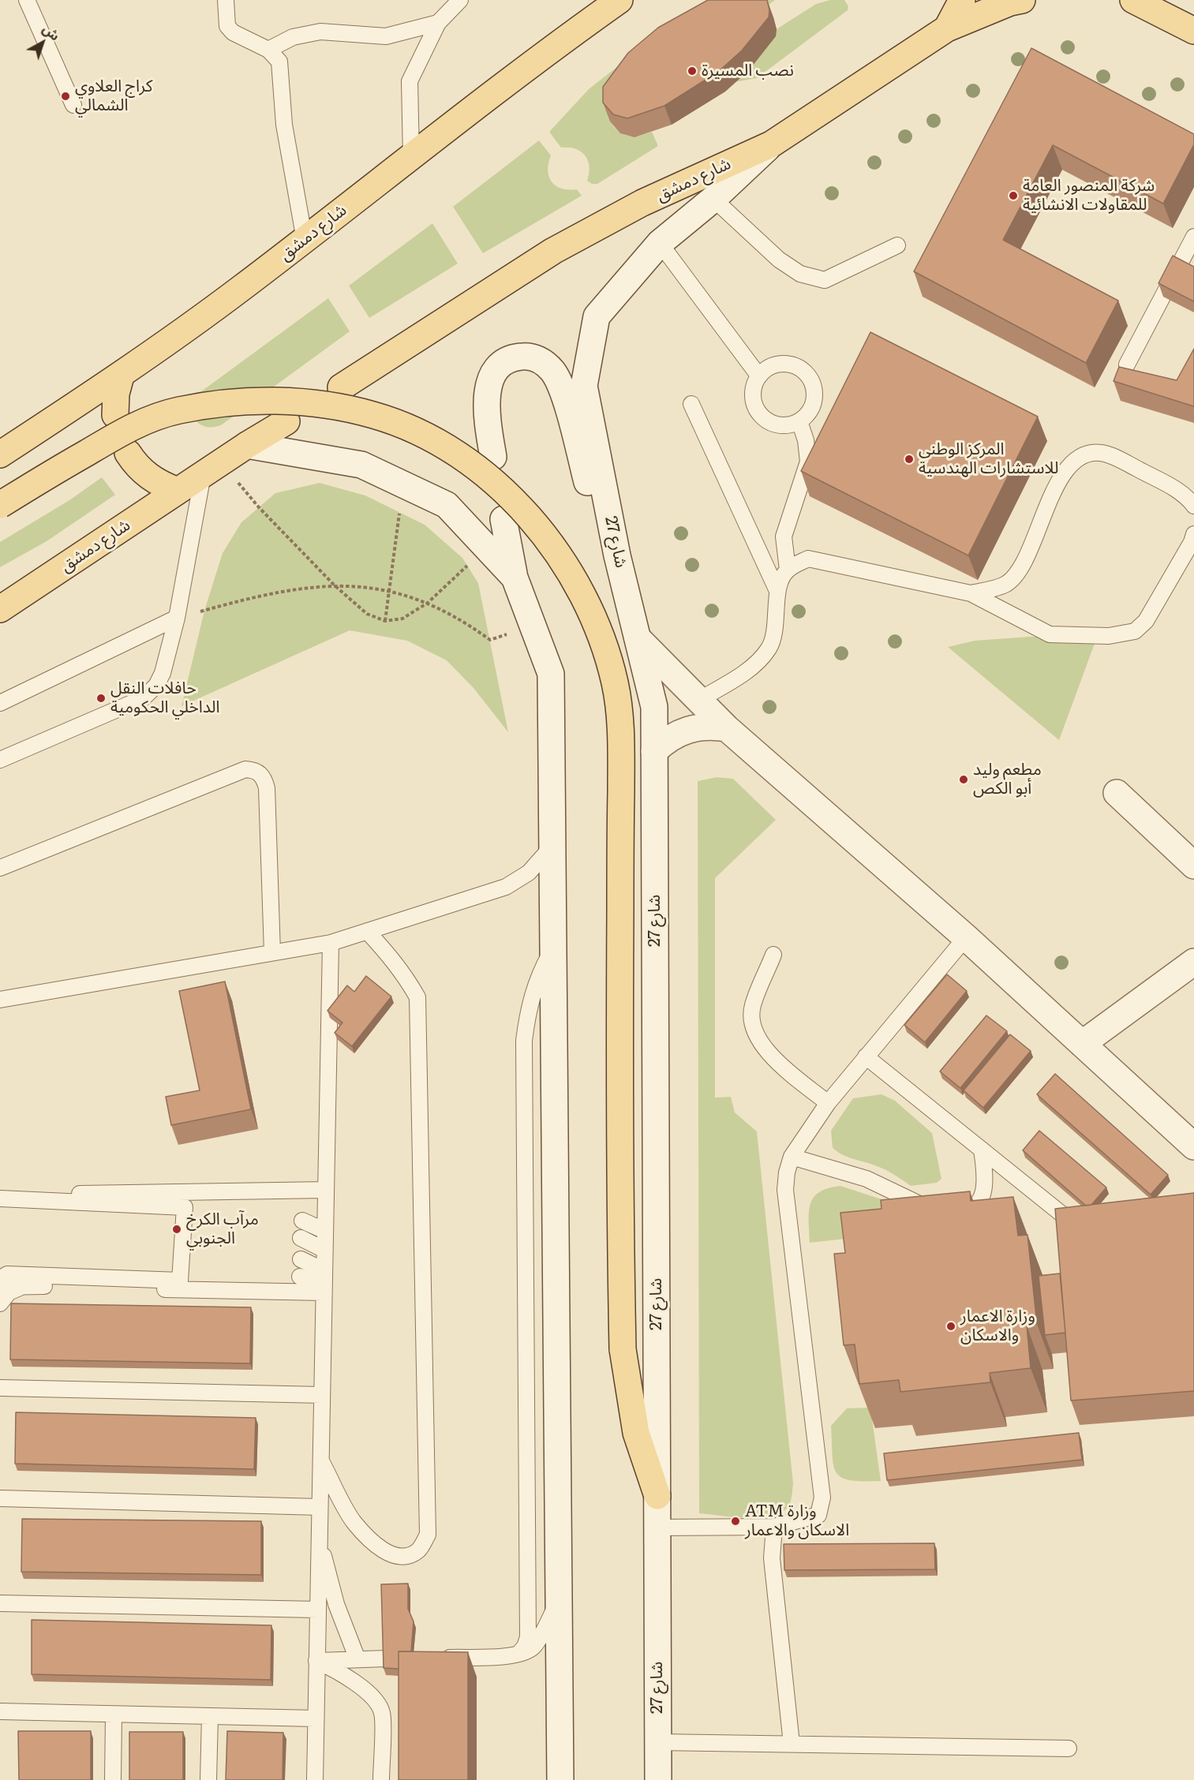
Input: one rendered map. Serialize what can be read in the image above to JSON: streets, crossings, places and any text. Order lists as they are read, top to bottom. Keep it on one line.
{"streets":{"main road":["شارع دمشق","شارع 27"]},"crossings":[["شارع دمشق","شارع 27"]],"places":["نصب المسيرة","كراج العلاوي الشمالي","شركة المنصور العامة للمقاولات الانشائية","المركز الوطني للاستشارات الهندسية","حافلات النقل الداخلي الحكومية","مطعم وليد أبو الكص","مرآب الكرخ الجنوبي","وزارة الاعمار والاسكان","ATM وزارة الاسكان والاعمار"],"north":"top right"}
